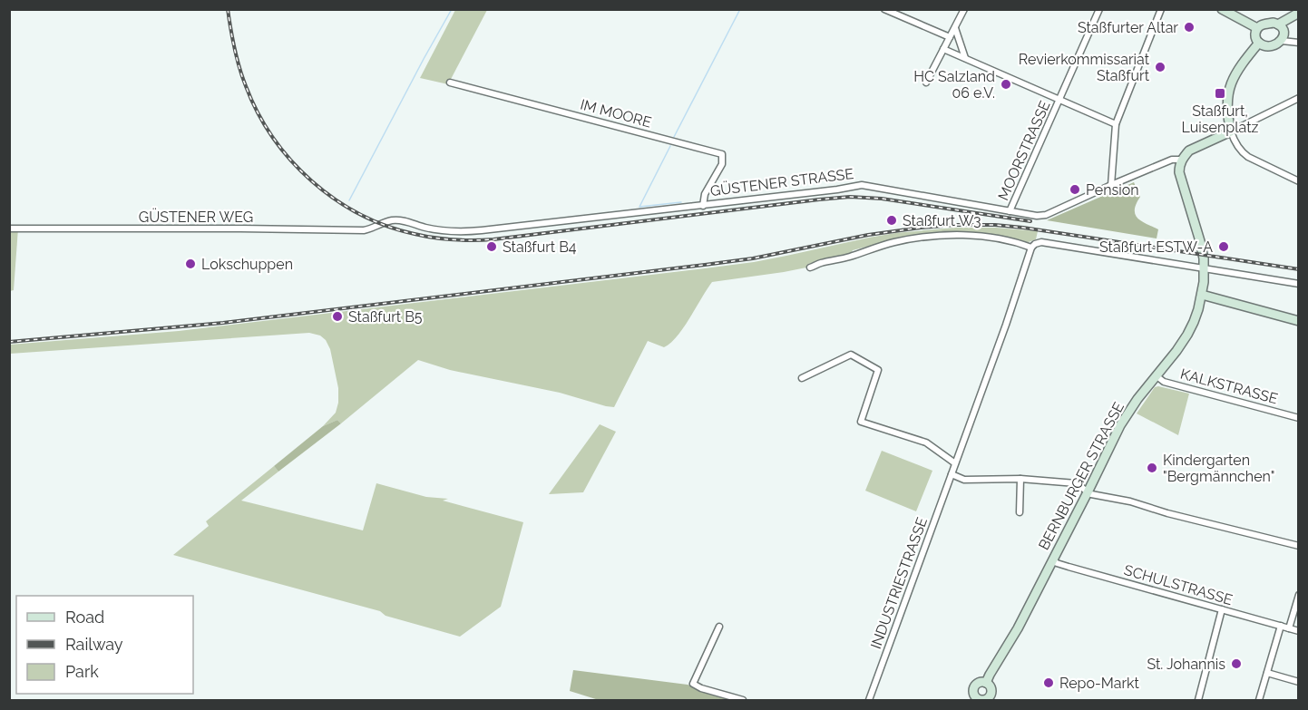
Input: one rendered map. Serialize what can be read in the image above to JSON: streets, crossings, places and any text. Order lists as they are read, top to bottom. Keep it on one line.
{"streets":{"main road":["GÜSTENER STRASSE","BERNBURGER STRASSE"],"street":["IM MOORE","MOORSTRASSE","GÜSTENER WEG","KALKSTRASSE","INDUSTRIESTRASSE","SCHULSTRASSE"]},"crossings":[["IM MOORE","GÜSTENER STRASSE"],["MOORSTRASSE","GÜSTENER STRASSE"],["GÜSTENER STRASSE","GÜSTENER WEG"],["GÜSTENER STRASSE","BERNBURGER STRASSE"],["KALKSTRASSE","BERNBURGER STRASSE"],["BERNBURGER STRASSE","SCHULSTRASSE"]],"places":{"other":["Staßfurter Altar","Revierkommissariat Staßfurt","HC Salzland 06 e.V.","Pension","Staßfurt W3","Staßfurt B4","Staßfurt ESTW-A","Lokschuppen","Staßfurt B5","Kindergarten \"Bergmännchen\"","St. Johannis","Repo-Markt"],"transit":["Staßfurt, Luisenplatz"]},"legend":["Road","Railway","Park"]}
